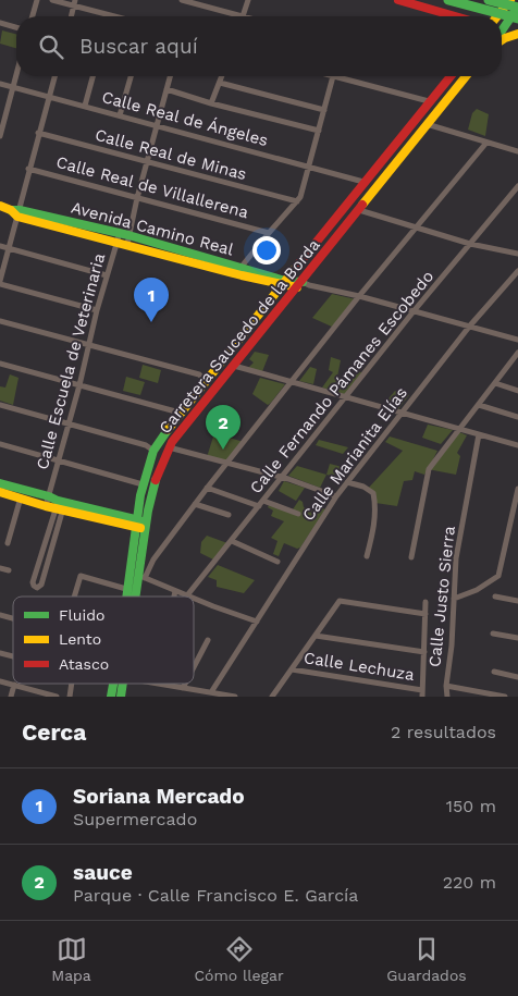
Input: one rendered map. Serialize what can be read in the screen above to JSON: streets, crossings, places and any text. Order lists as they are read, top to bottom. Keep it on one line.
{"streets":{"street":["Calle Real de Ángeles","Calle Real de Minas","Calle Real de Villallerena","Avenida Camino Real","Carretera Saucedo de la Borda","Calle Escuela de Veterinaria","Calle Fernando Pámanes Escobedo","Calle Marianita Elías","Calle Justo Sierra","Calle Lechuza"]},"crossings":[["Calle Real de Ángeles","Calle Escuela de Veterinaria"],["Calle Real de Minas","Calle Escuela de Veterinaria"],["Calle Real de Villallerena","Calle Escuela de Veterinaria"],["Avenida Camino Real","Calle Escuela de Veterinaria"]],"legend":["Fluido","Lento","Atasco"],"page":{"search":"Buscar aquí","pins":["1","2"],"heading":["Cerca","2 resultados"],"list":[{"mark":"1","name":"Soriana Mercado","note":"Supermercado","value":"150 m"},{"mark":"2","name":"sauce","note":"Parque · Calle Francisco E. García","value":"220 m"}],"nav":["Mapa","Cómo llegar","Guardados"]}}
